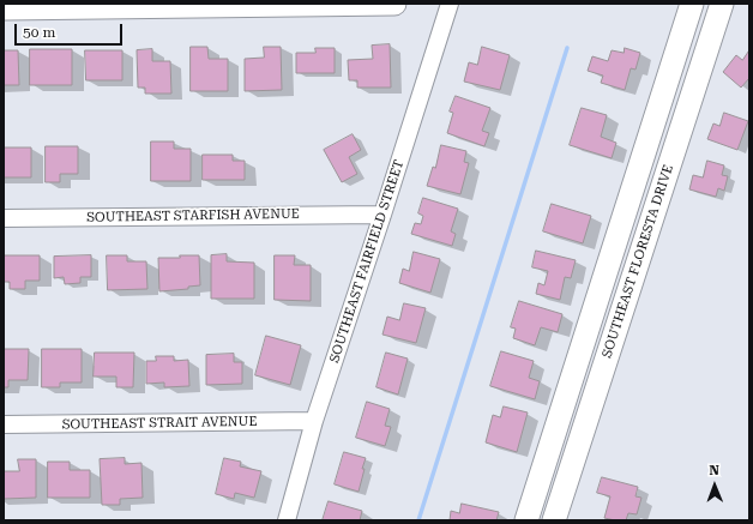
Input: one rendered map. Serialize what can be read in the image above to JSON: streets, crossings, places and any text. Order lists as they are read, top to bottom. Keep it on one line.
{"streets":{"street":["SOUTHEAST STARFISH AVENUE","SOUTHEAST FAIRFIELD STREET","SOUTHEAST FLORESTA DRIVE","SOUTHEAST STRAIT AVENUE"]},"crossings":[["SOUTHEAST STARFISH AVENUE","SOUTHEAST FAIRFIELD STREET"],["SOUTHEAST FAIRFIELD STREET","SOUTHEAST STRAIT AVENUE"]],"scale_bar":"50 m","north":"top"}
